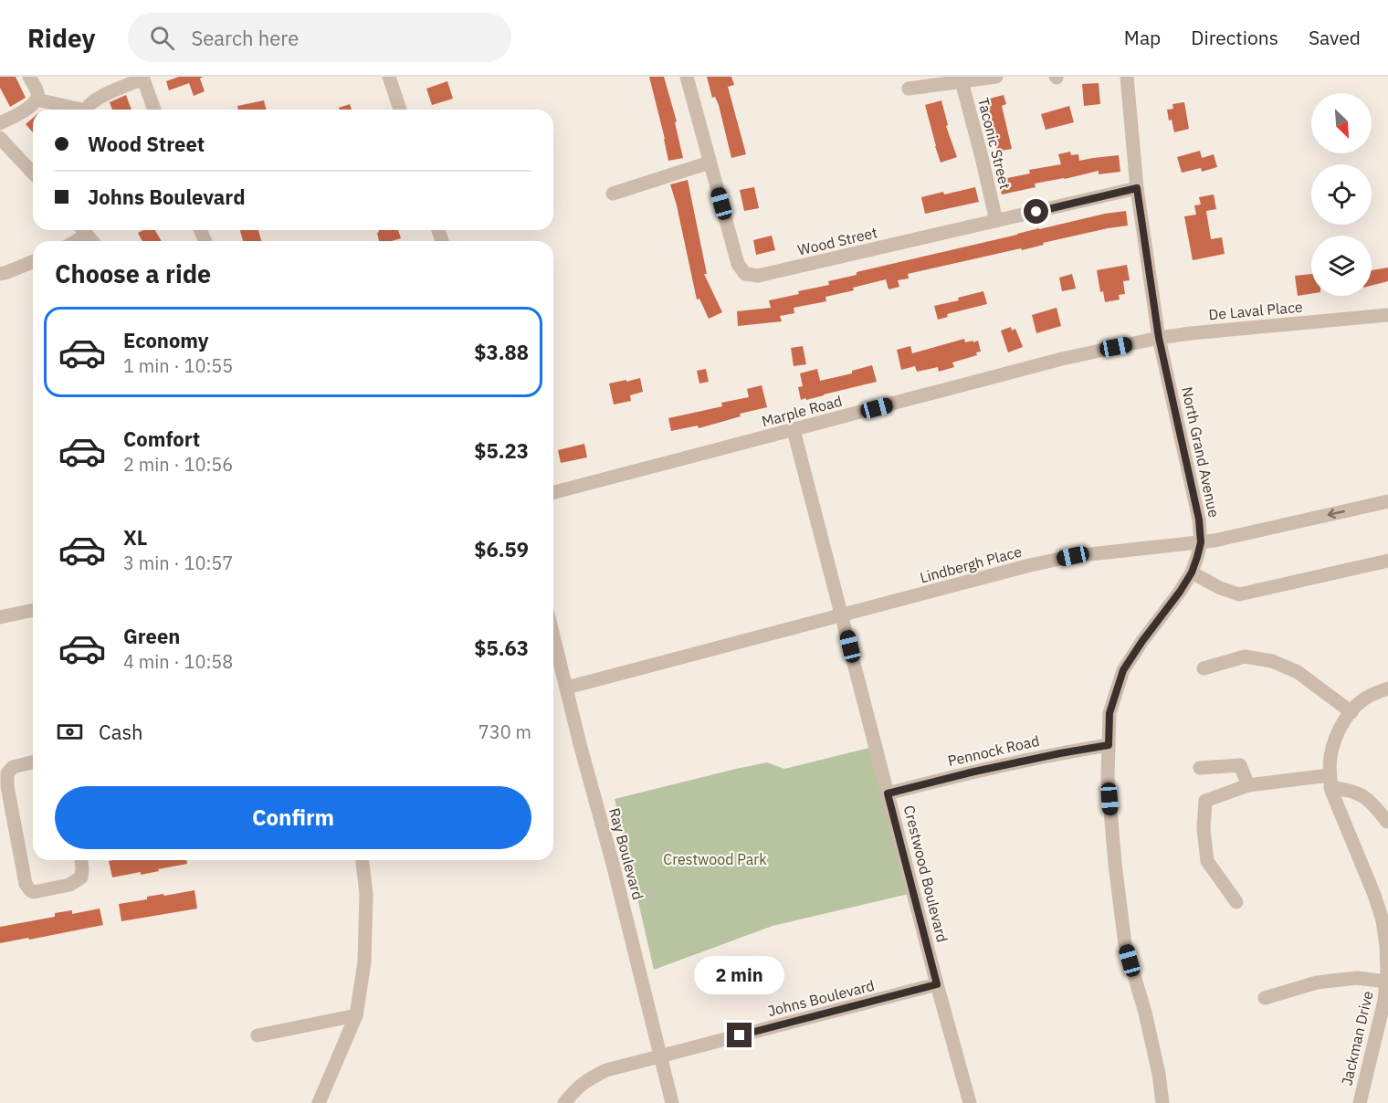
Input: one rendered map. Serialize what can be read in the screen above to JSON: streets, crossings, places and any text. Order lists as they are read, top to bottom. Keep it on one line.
{"streets":{"street":["Taconic Street","Wood Street","De Laval Place","Marple Road","North Grand Avenue","Lindbergh Place","Pennock Road","Ray Boulevard","Crestwood Boulevard","Johns Boulevard","Jackman Drive"]},"crossings":[["Taconic Street","Wood Street"],["Wood Street","North Grand Avenue"],["De Laval Place","Marple Road"],["De Laval Place","North Grand Avenue"],["Marple Road","North Grand Avenue"],["Marple Road","Crestwood Boulevard"],["North Grand Avenue","Lindbergh Place"],["North Grand Avenue","Pennock Road"],["Lindbergh Place","Ray Boulevard"],["Lindbergh Place","Crestwood Boulevard"],["Pennock Road","Crestwood Boulevard"],["Ray Boulevard","Johns Boulevard"],["Crestwood Boulevard","Johns Boulevard"]],"parks":["Crestwood Park"],"north":"bottom right","page":{"header":"Ridey","search":"Search here","nav":["Map","Directions","Saved"],"banner":["Wood Street","Johns Boulevard"],"heading":"Choose a ride","list":[{"name":"Economy","note":"1 min · 10:55","value":"$3.88"},{"name":"Comfort","note":"2 min · 10:56","value":"$5.23"},{"name":"XL","note":"3 min · 10:57","value":"$6.59"},{"name":"Green","note":"4 min · 10:58","value":"$5.63"}],"pay":["Cash","730 m"],"buttons":"Confirm","bubble":"2 min"}}
